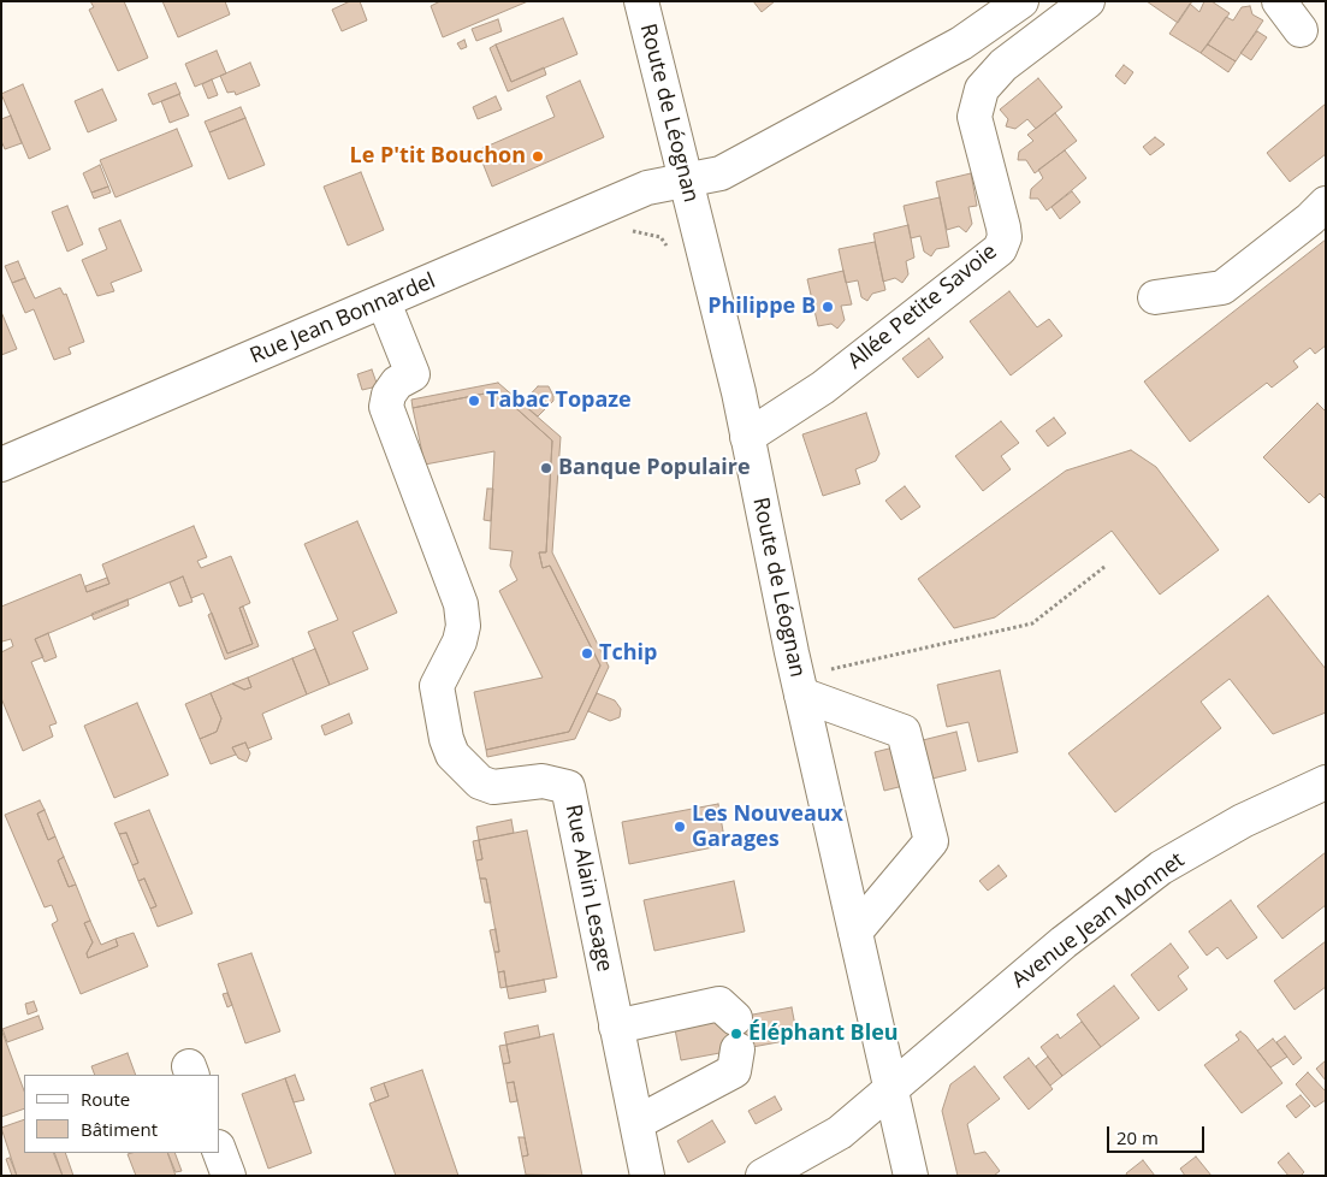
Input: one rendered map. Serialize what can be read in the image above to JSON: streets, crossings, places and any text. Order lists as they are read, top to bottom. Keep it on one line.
{"streets":{"street":["Route de Léognan","Allée Petite Savoie","Rue Jean Bonnardel","Rue Alain Lesage","Avenue Jean Monnet"]},"crossings":[["Route de Léognan","Allée Petite Savoie"],["Route de Léognan","Rue Jean Bonnardel"],["Route de Léognan","Avenue Jean Monnet"],["Rue Jean Bonnardel","Rue Alain Lesage"]],"places":["Le P'tit Bouchon","Philippe B","Tabac Topaze","Banque Populaire","Tchip","Les Nouveaux Garages","Éléphant Bleu"],"legend":["Route","Bâtiment"],"scale_bar":"20 m"}
